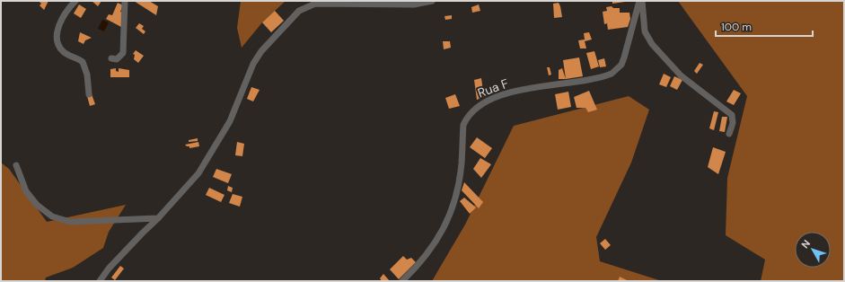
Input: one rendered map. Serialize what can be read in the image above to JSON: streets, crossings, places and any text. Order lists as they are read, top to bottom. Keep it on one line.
{"streets":{"street":["Rua F"]},"scale_bar":"100 m","north":"top left"}
